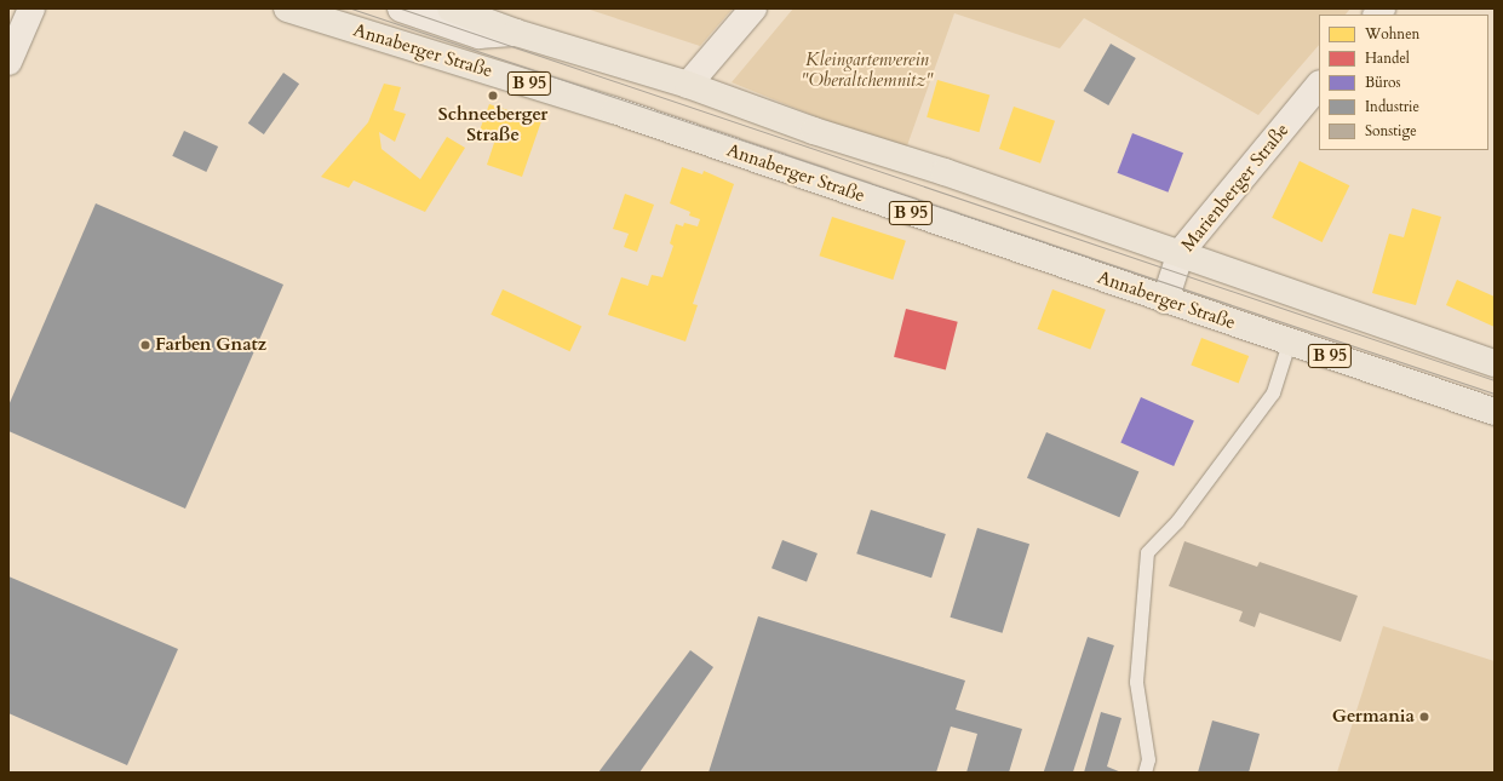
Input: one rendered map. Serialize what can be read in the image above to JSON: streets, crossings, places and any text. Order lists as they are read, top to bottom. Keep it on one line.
{"streets":{"main road":["Annaberger Straße","B 95"],"street":["Marienberger Straße"]},"crossings":[["Annaberger Straße","Marienberger Straße"],["B 95","Marienberger Straße"]],"parks":["Kleingartenverein \"Oberaltchemnitz\""],"places":["Schneeberger Straße","Farben Gnatz","Germania"],"legend":["Wohnen","Handel","Büros","Industrie","Sonstige"]}
